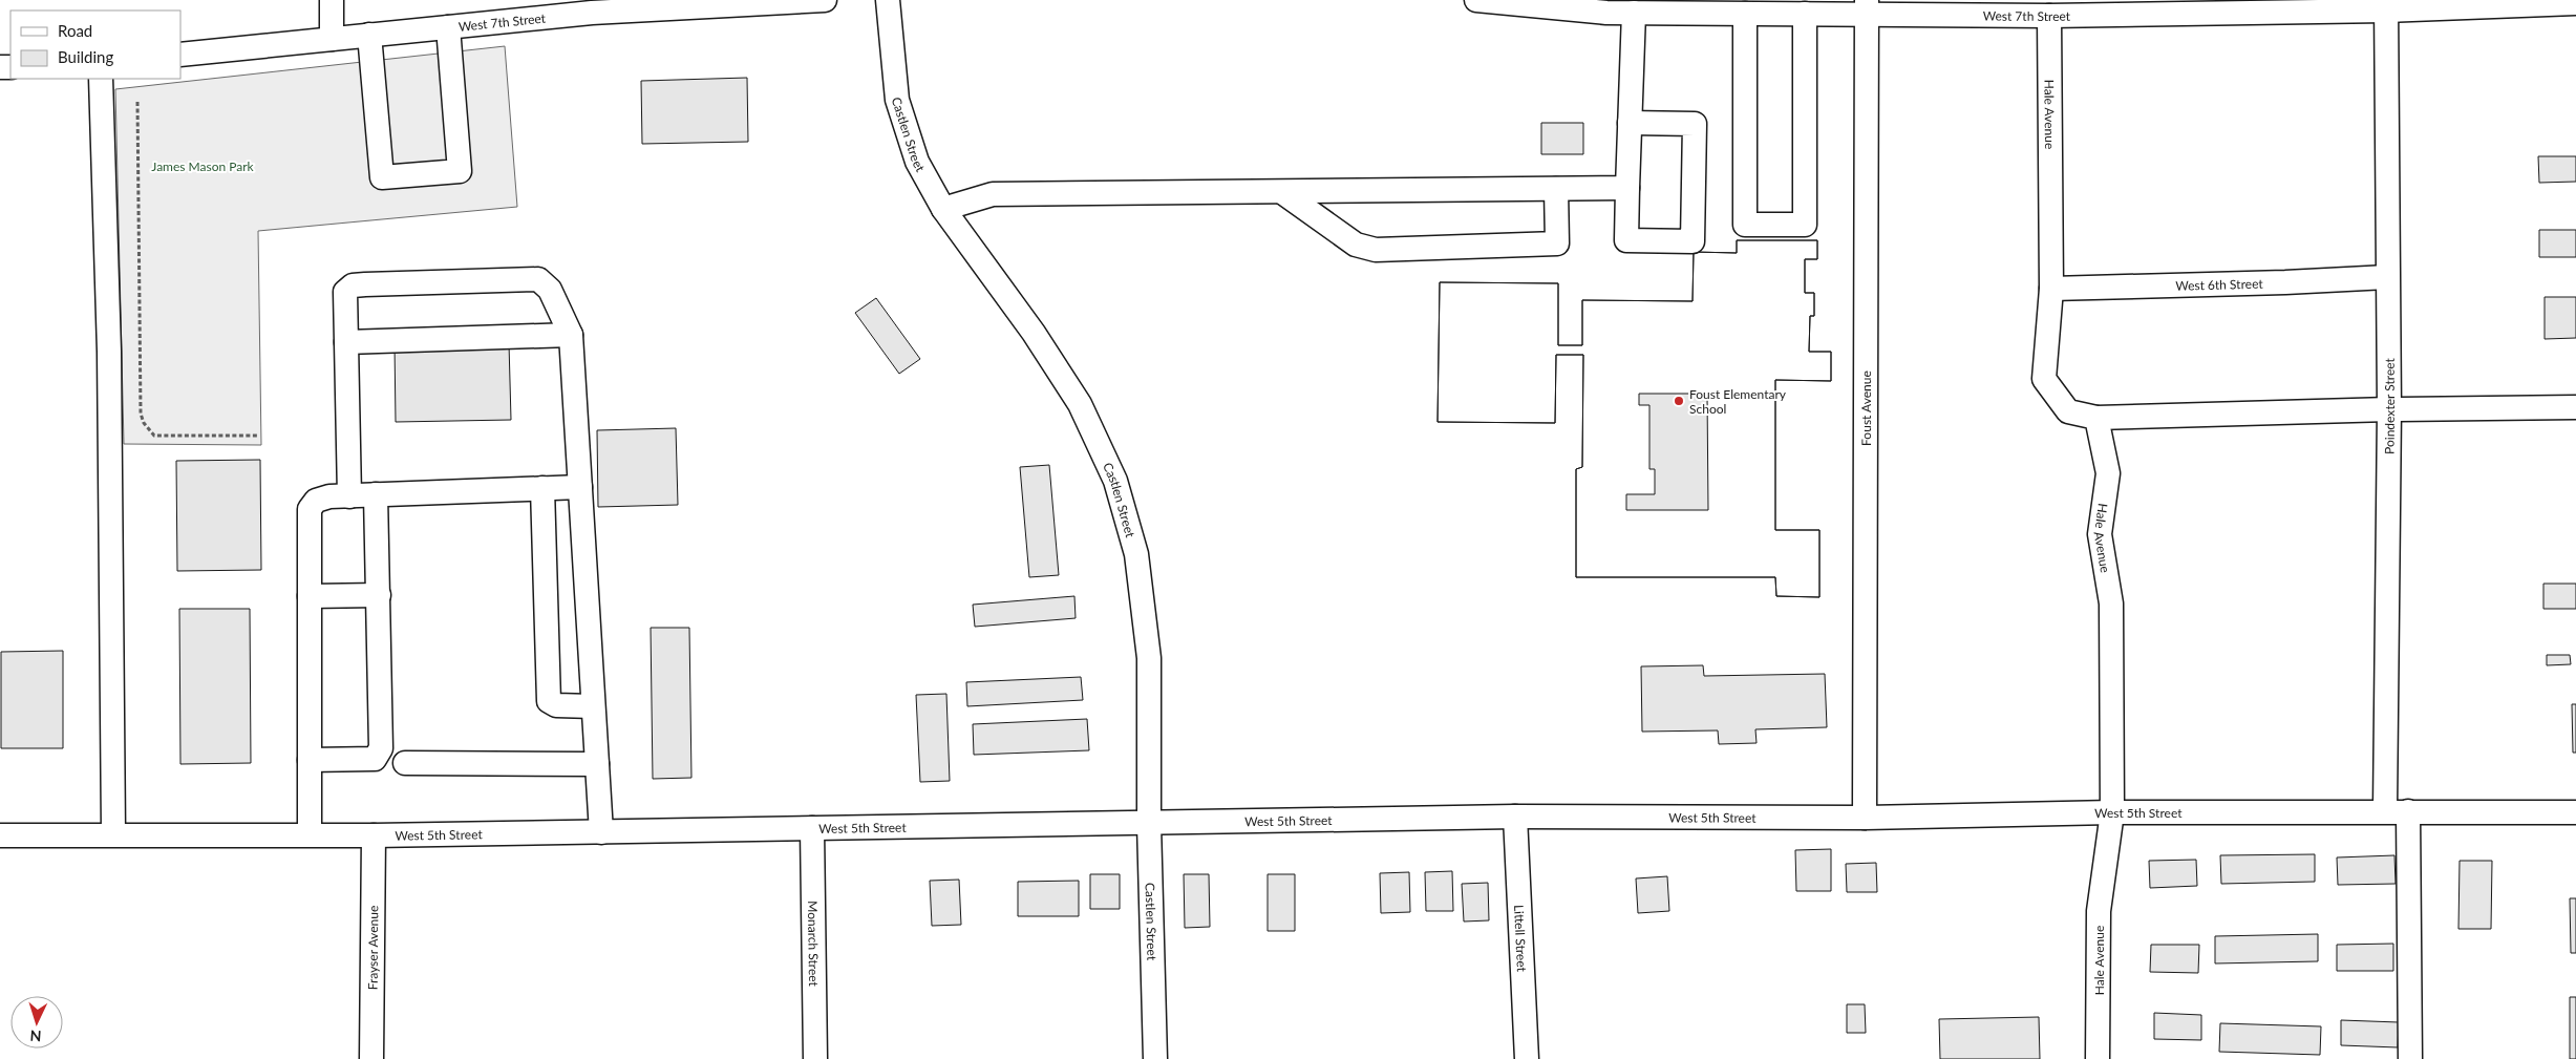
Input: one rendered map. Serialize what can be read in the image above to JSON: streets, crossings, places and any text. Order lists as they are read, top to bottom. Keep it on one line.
{"streets":{"street":["West 7th Street","Hale Avenue","Castlen Street","West 6th Street","Poindexter Street","Foust Avenue","West 5th Street","Littell Street","Monarch Street","Frayser Avenue"]},"crossings":[["West 7th Street","Hale Avenue"],["West 7th Street","Poindexter Street"],["West 7th Street","Foust Avenue"],["Hale Avenue","West 6th Street"],["Hale Avenue","West 5th Street"],["Castlen Street","West 5th Street"],["West 6th Street","Poindexter Street"],["Poindexter Street","West 5th Street"],["Foust Avenue","West 5th Street"],["West 5th Street","Littell Street"],["West 5th Street","Monarch Street"],["West 5th Street","Frayser Avenue"]],"parks":["James Mason Park"],"places":["Foust Elementary School"],"legend":["Road","Building"],"north":"bottom"}
